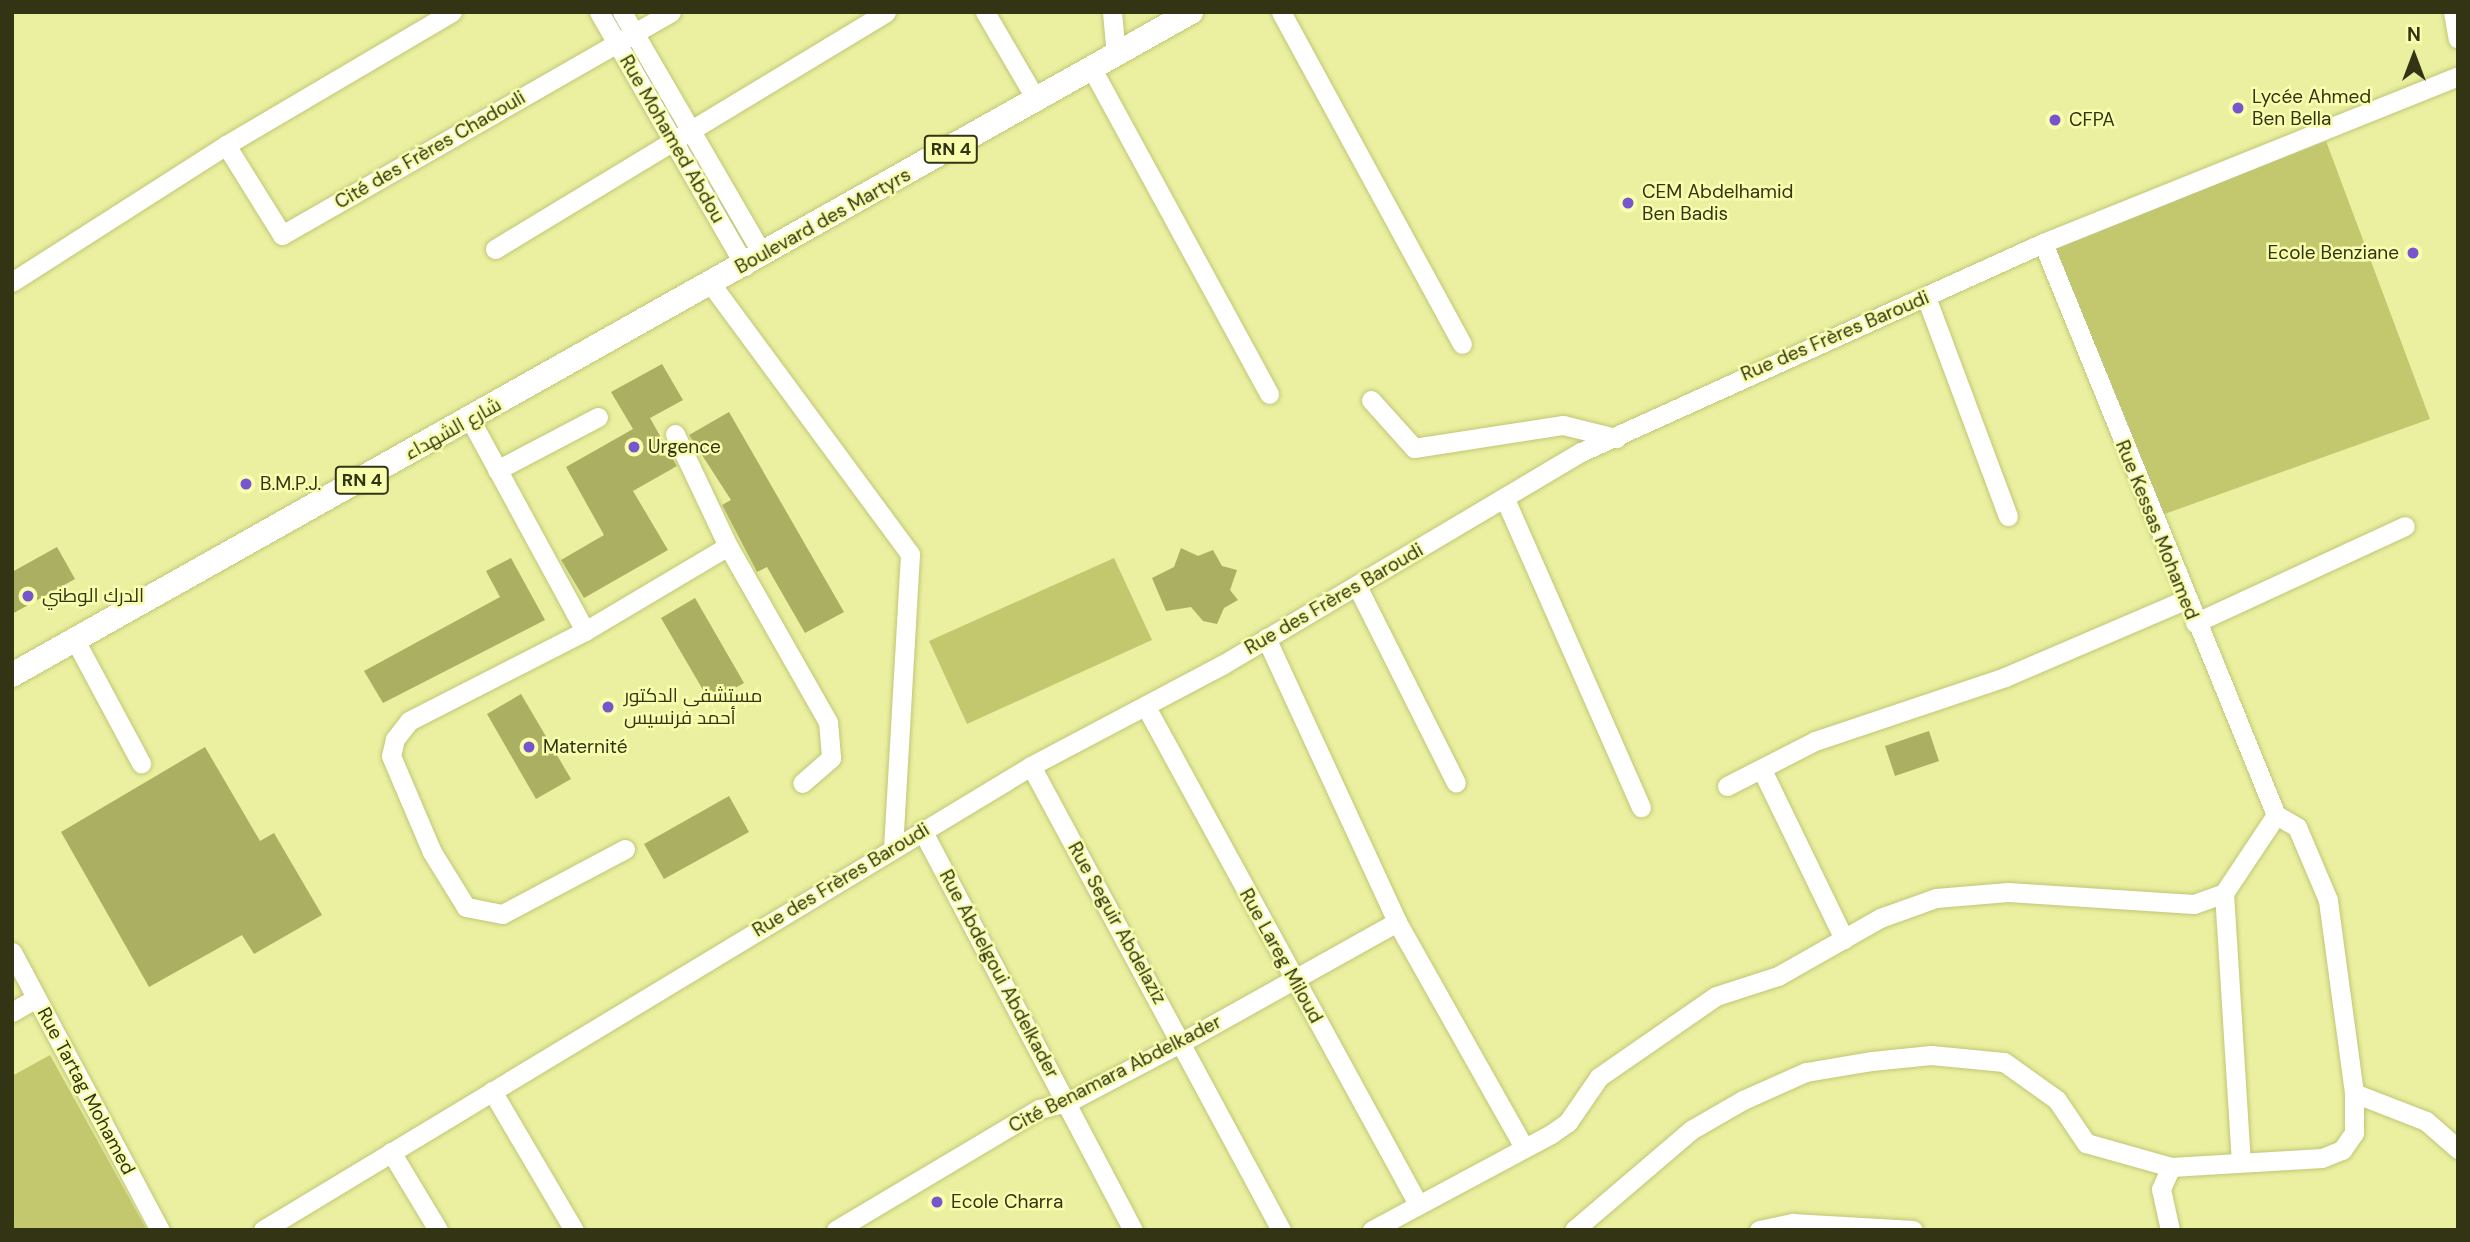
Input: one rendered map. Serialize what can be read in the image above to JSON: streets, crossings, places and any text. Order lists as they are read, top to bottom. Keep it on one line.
{"streets":{"main road":["RN 4","Boulevard des Martyrs","شارع الشهداء"],"street":["Rue Mohamed Abdou","Cité des Frères Chadouli","Rue des Frères Baroudi","Rue Kessas Mohamed","Rue Seguir Abdelaziz","Rue Lareg Miloud","Rue Abdelgoui Abdelkader","Cité Benamara Abdelkader","Rue Tartag Mohamed"]},"crossings":[["Rue Mohamed Abdou","Cité des Frères Chadouli"],["Rue Mohamed Abdou","Boulevard des Martyrs"],["Boulevard des Martyrs","شارع الشهداء"],["Rue des Frères Baroudi","Rue Kessas Mohamed"],["Rue des Frères Baroudi","Rue Seguir Abdelaziz"],["Rue des Frères Baroudi","Rue Lareg Miloud"],["Rue des Frères Baroudi","Rue Abdelgoui Abdelkader"],["Rue Seguir Abdelaziz","Cité Benamara Abdelkader"],["Rue Lareg Miloud","Cité Benamara Abdelkader"],["Rue Abdelgoui Abdelkader","Cité Benamara Abdelkader"]],"places":["Lycée Ahmed Ben Bella","CFPA","CEM Abdelhamid Ben Badis","Ecole Benziane","Urgence","B.M.P.J.","الدرك الوطني","مستشفى الدكتور أحمد فرنسيس","Maternité","Ecole Charra"],"north":"top"}
